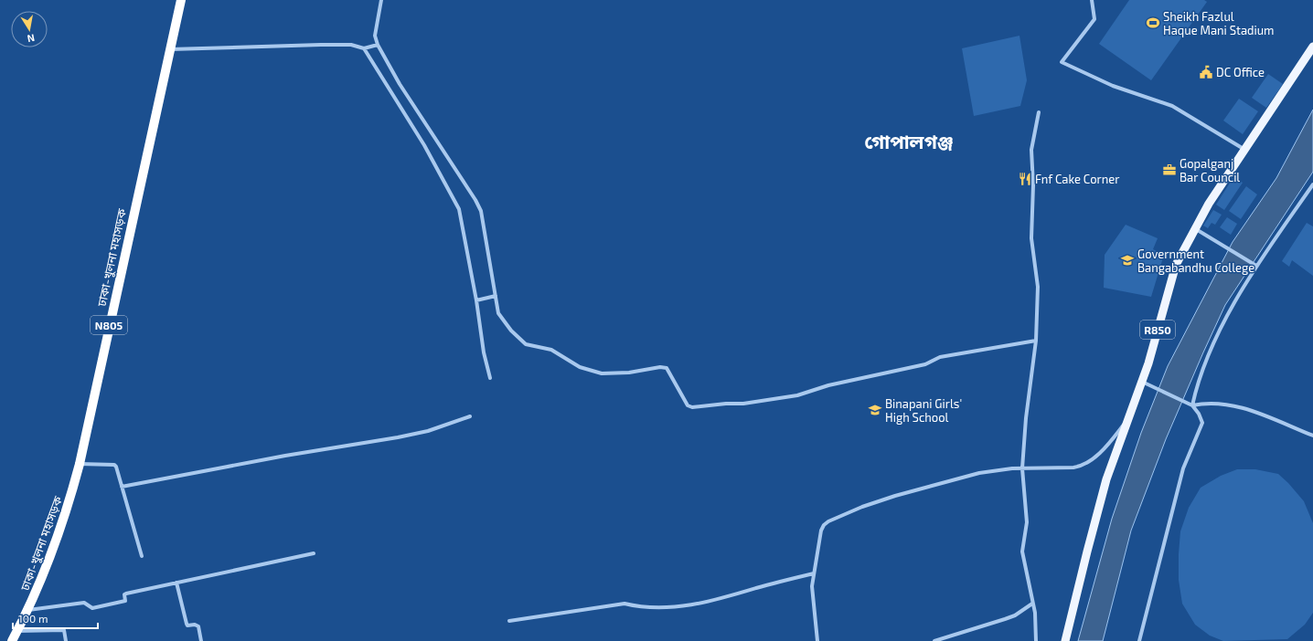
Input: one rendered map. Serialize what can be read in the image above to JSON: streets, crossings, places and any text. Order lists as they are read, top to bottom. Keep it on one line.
{"streets":{"highway":["ঢাকা-খুলনা মহাসড়ক","N805"],"main road":["R850"]},"districts":["গোপালগঞ্জ"],"places":{"sports":["Sheikh Fazlul Haque Mani Stadium"],"public building":["DC Office"],"office":["Gopalganj Bar Council"],"restaurant":["Fnf Cake Corner"],"school or university":["Government Bangabandhu College","Binapani Girls' High School"]},"scale_bar":"100 m","north":"bottom"}
